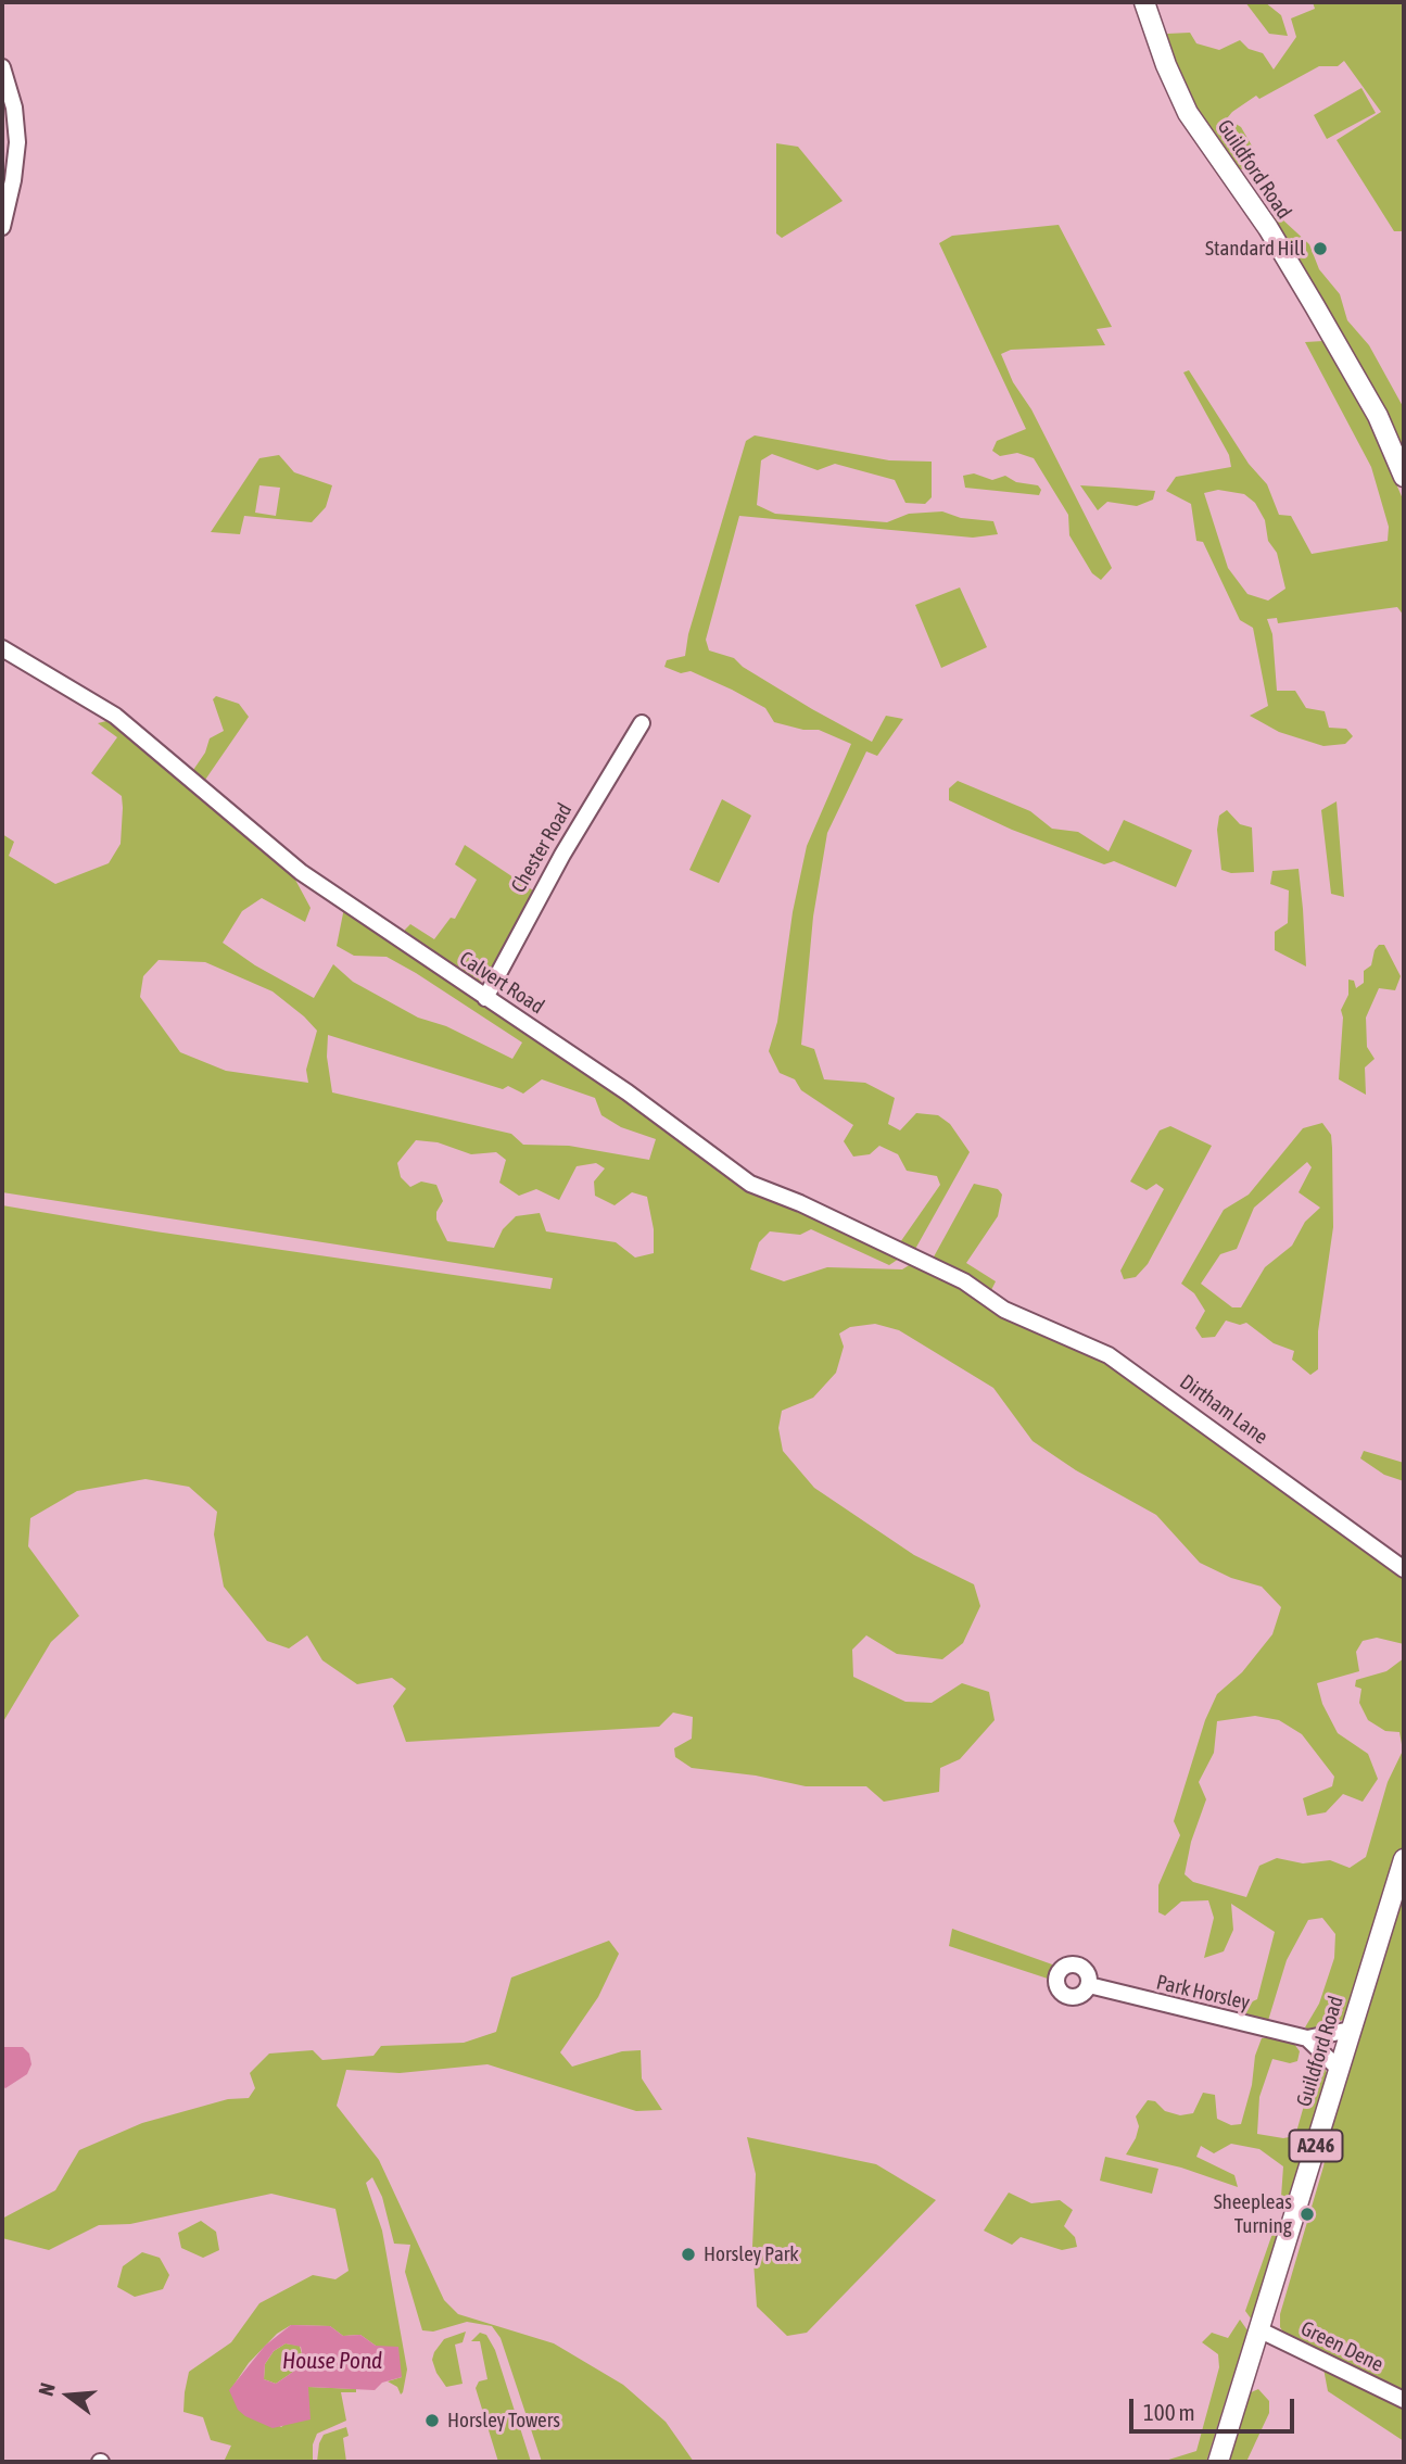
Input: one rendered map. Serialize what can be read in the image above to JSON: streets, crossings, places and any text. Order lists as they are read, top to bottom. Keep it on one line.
{"streets":{"main road":["Guildford Road","A246"],"street":["Chester Road","Calvert Road","Dirtham Lane","Park Horsley","Green Dene"]},"crossings":[["Guildford Road","Park Horsley"],["Guildford Road","A246"],["Guildford Road","Green Dene"],["Chester Road","Calvert Road"],["Calvert Road","Dirtham Lane"],["A246","Green Dene"]],"water":["House Pond"],"places":["Standard Hill","Sheepleas Turning","Horsley Park","Horsley Towers"],"scale_bar":"100 m","north":"left"}
